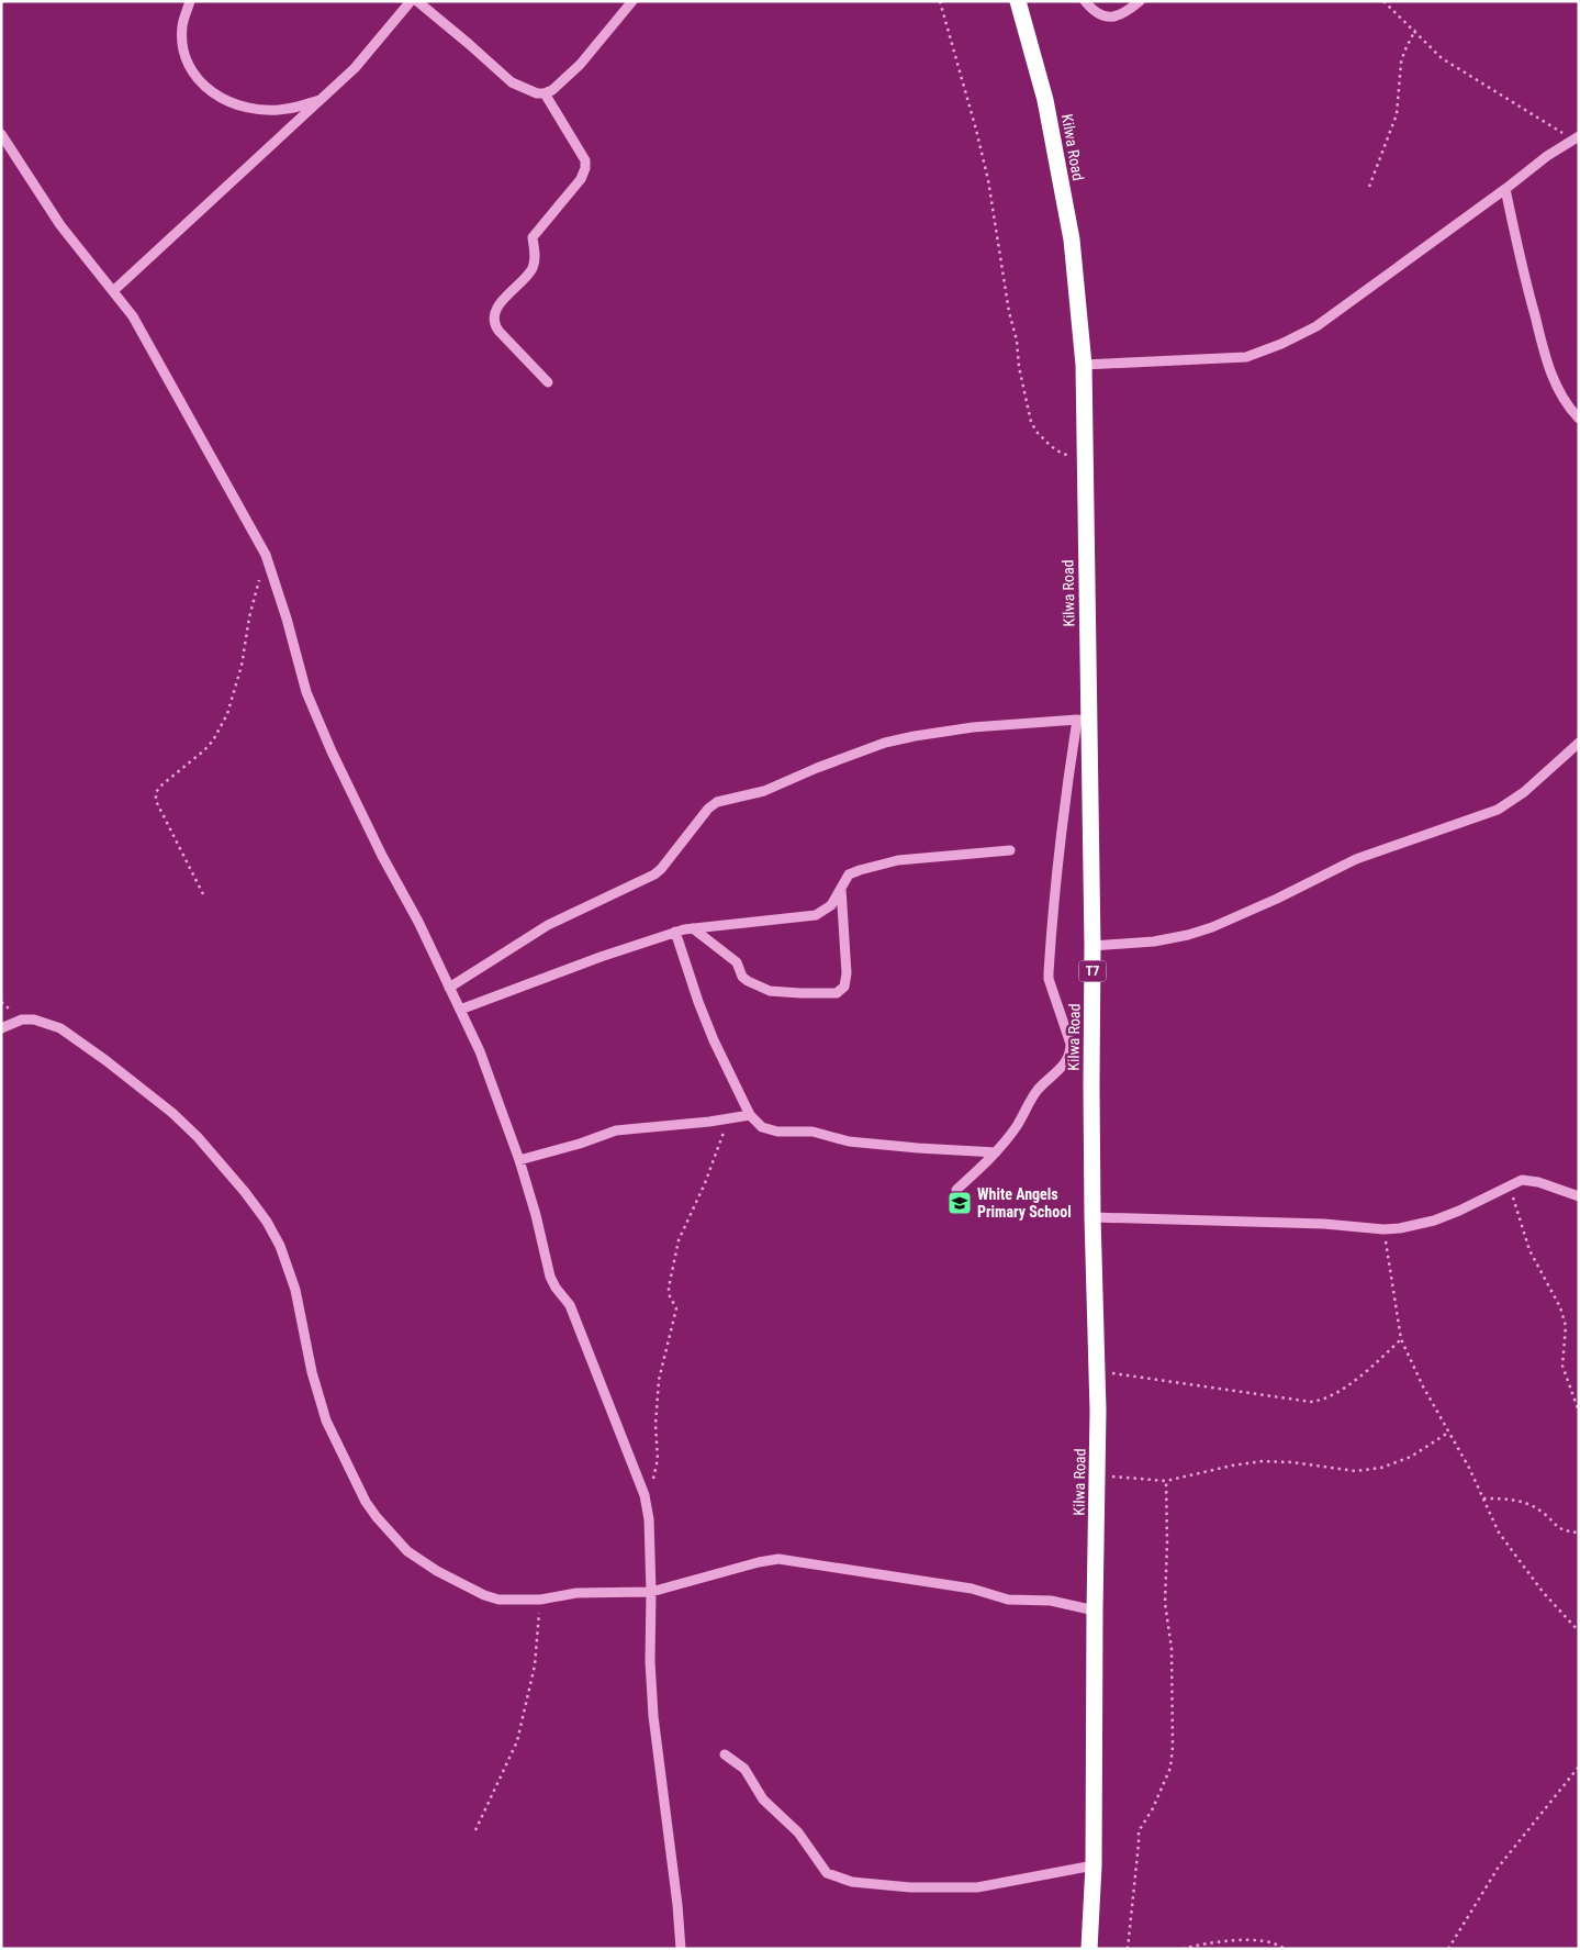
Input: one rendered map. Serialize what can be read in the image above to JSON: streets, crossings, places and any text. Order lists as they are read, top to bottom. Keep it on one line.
{"streets":{"highway":["Kilwa Road","T7"]},"places":{"school or university":["White Angels Primary School"]}}
